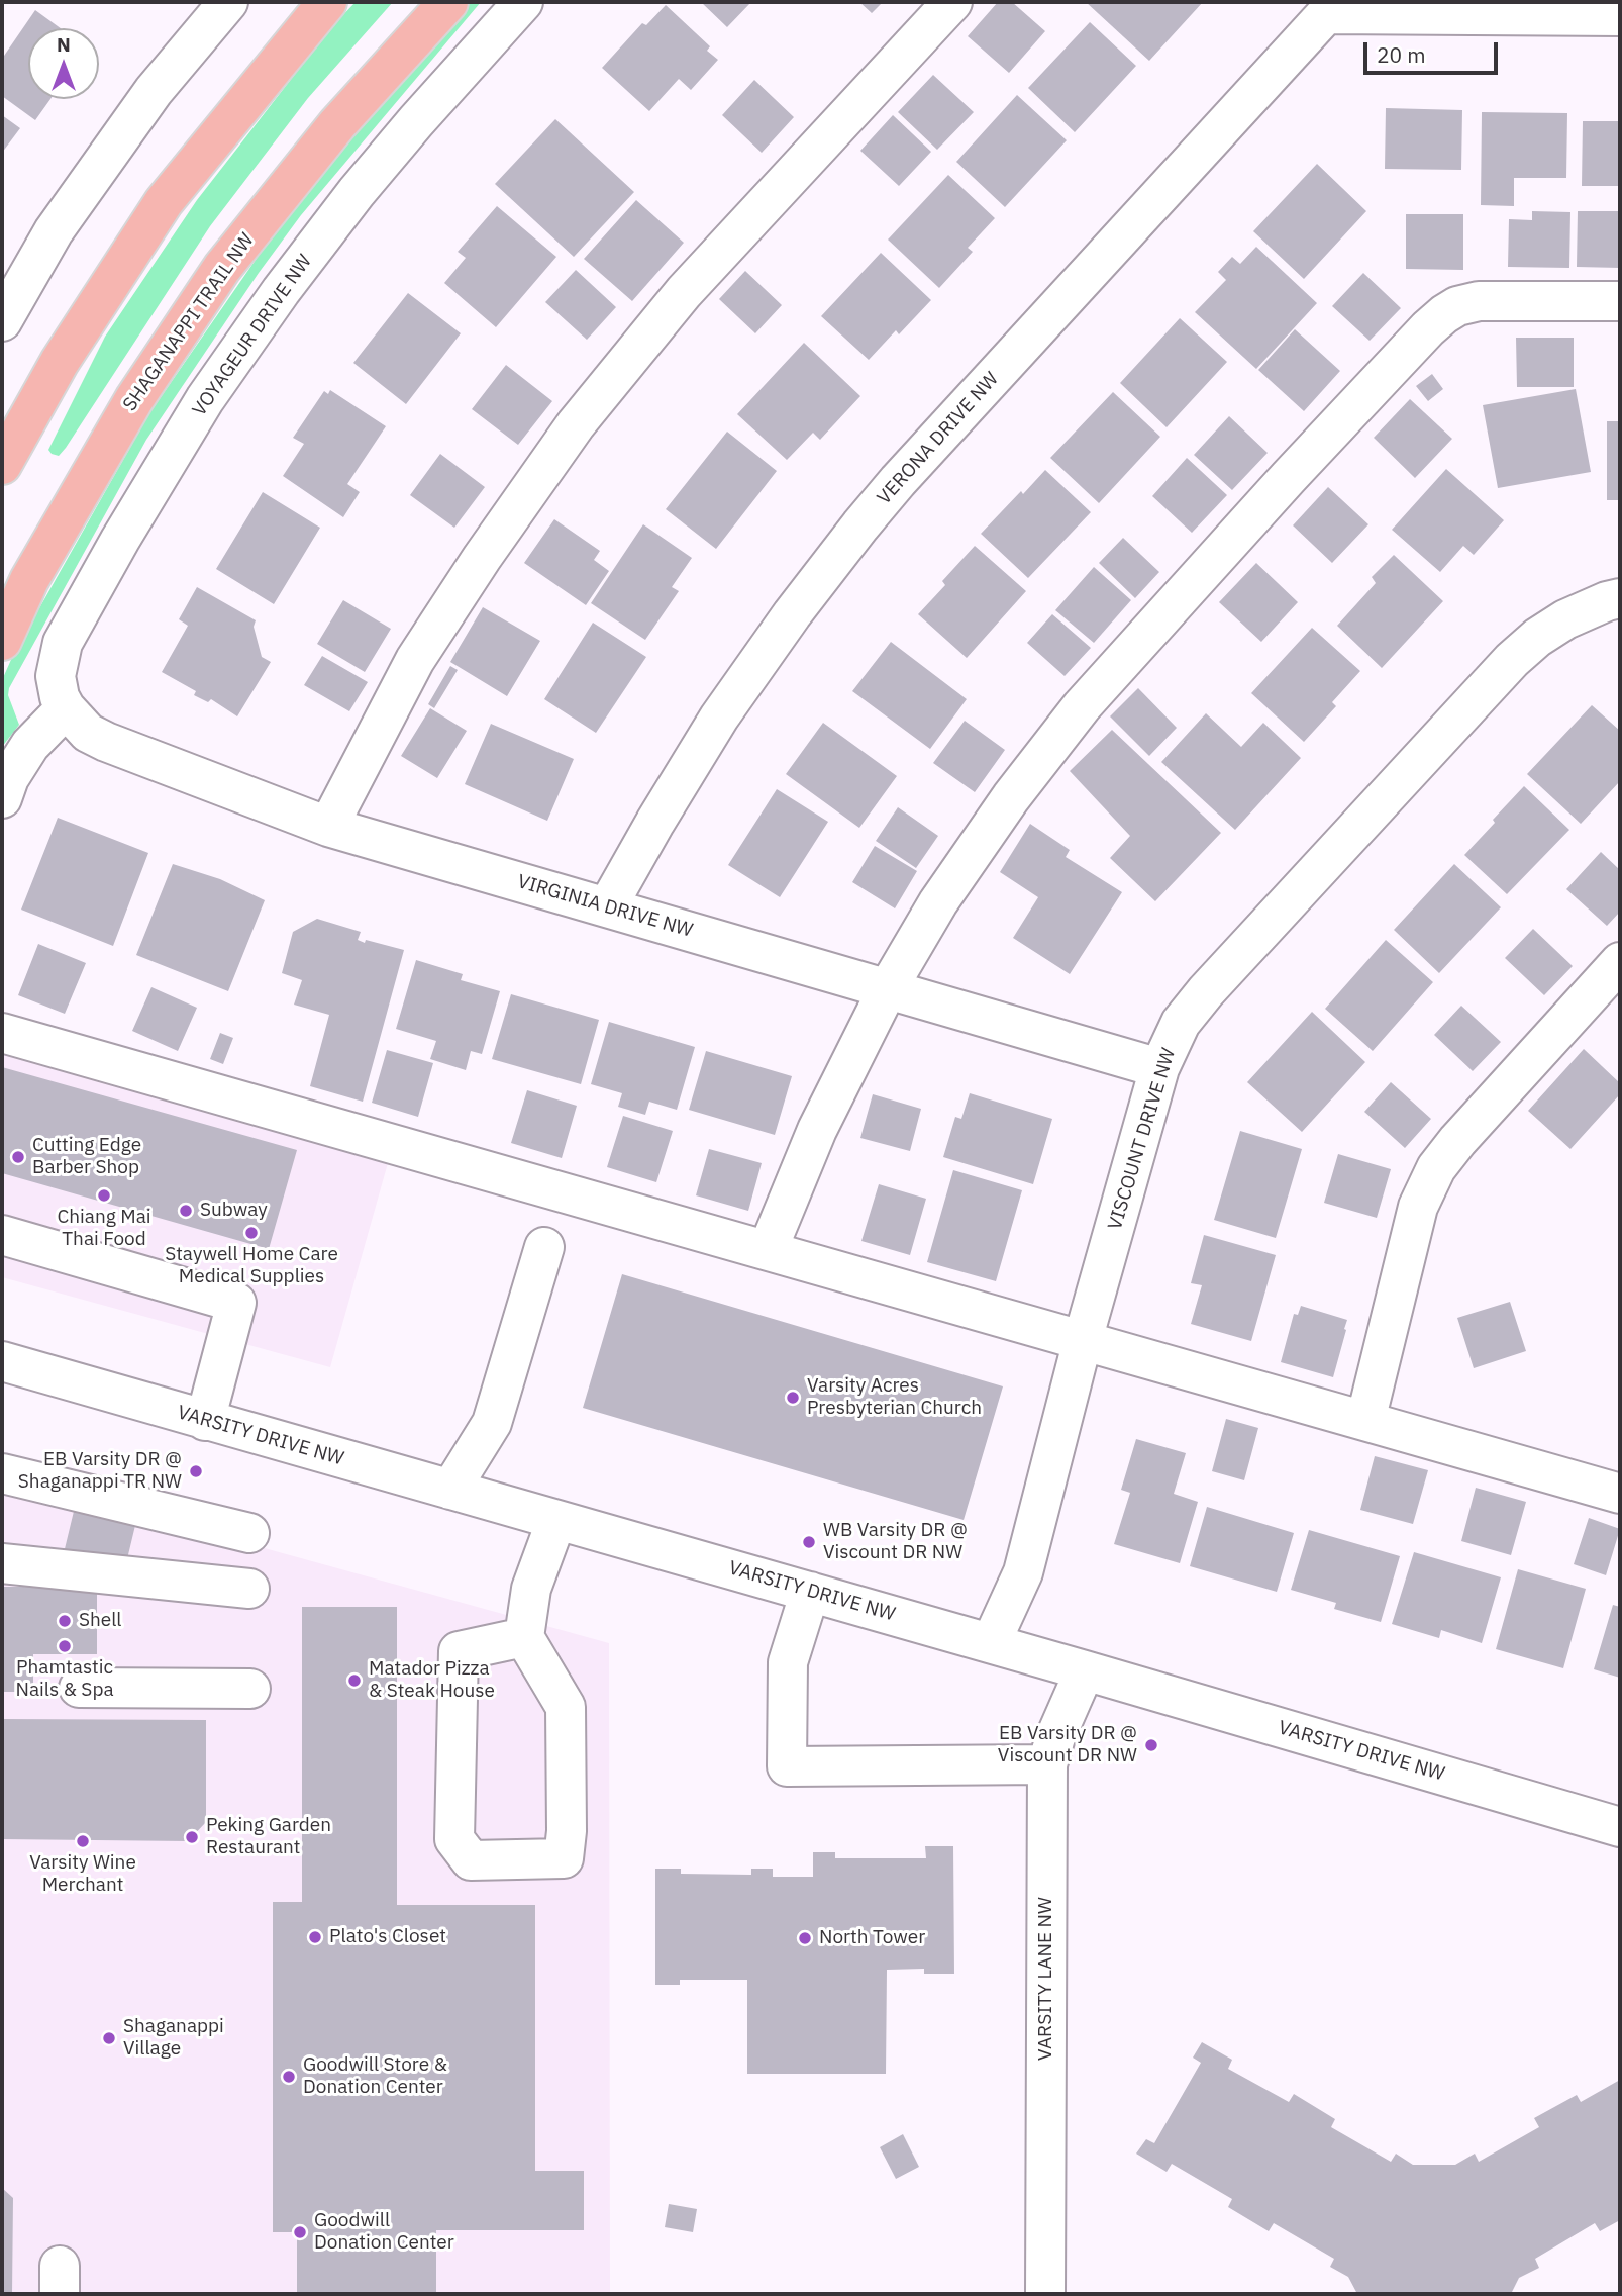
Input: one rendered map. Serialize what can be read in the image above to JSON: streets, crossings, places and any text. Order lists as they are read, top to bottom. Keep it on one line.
{"streets":{"main road":["SHAGANAPPI TRAIL NW"],"street":["VOYAGEUR DRIVE NW","VERONA DRIVE NW","VIRGINIA DRIVE NW","VISCOUNT DRIVE NW","VARSITY DRIVE NW","VARSITY LANE NW"]},"crossings":[["VOYAGEUR DRIVE NW","VIRGINIA DRIVE NW"],["VERONA DRIVE NW","VIRGINIA DRIVE NW"],["VIRGINIA DRIVE NW","VISCOUNT DRIVE NW"],["VISCOUNT DRIVE NW","VARSITY DRIVE NW"],["VARSITY DRIVE NW","VARSITY LANE NW"]],"places":["Cutting Edge Barber Shop","Chiang Mai Thai Food","Subway","Staywell Home Care Medical Supplies","Varsity Acres Presbyterian Church","EB Varsity DR @ Shaganappi TR NW","WB Varsity DR @ Viscount DR NW","Shell","Phamtastic Nails & Spa","Matador Pizza & Steak House","EB Varsity DR @ Viscount DR NW","Peking Garden Restaurant","Varsity Wine Merchant","Plato's Closet","North Tower","Shaganappi Village","Goodwill Store & Donation Center","Goodwill Donation Center"],"scale_bar":"20 m","north":"top"}
